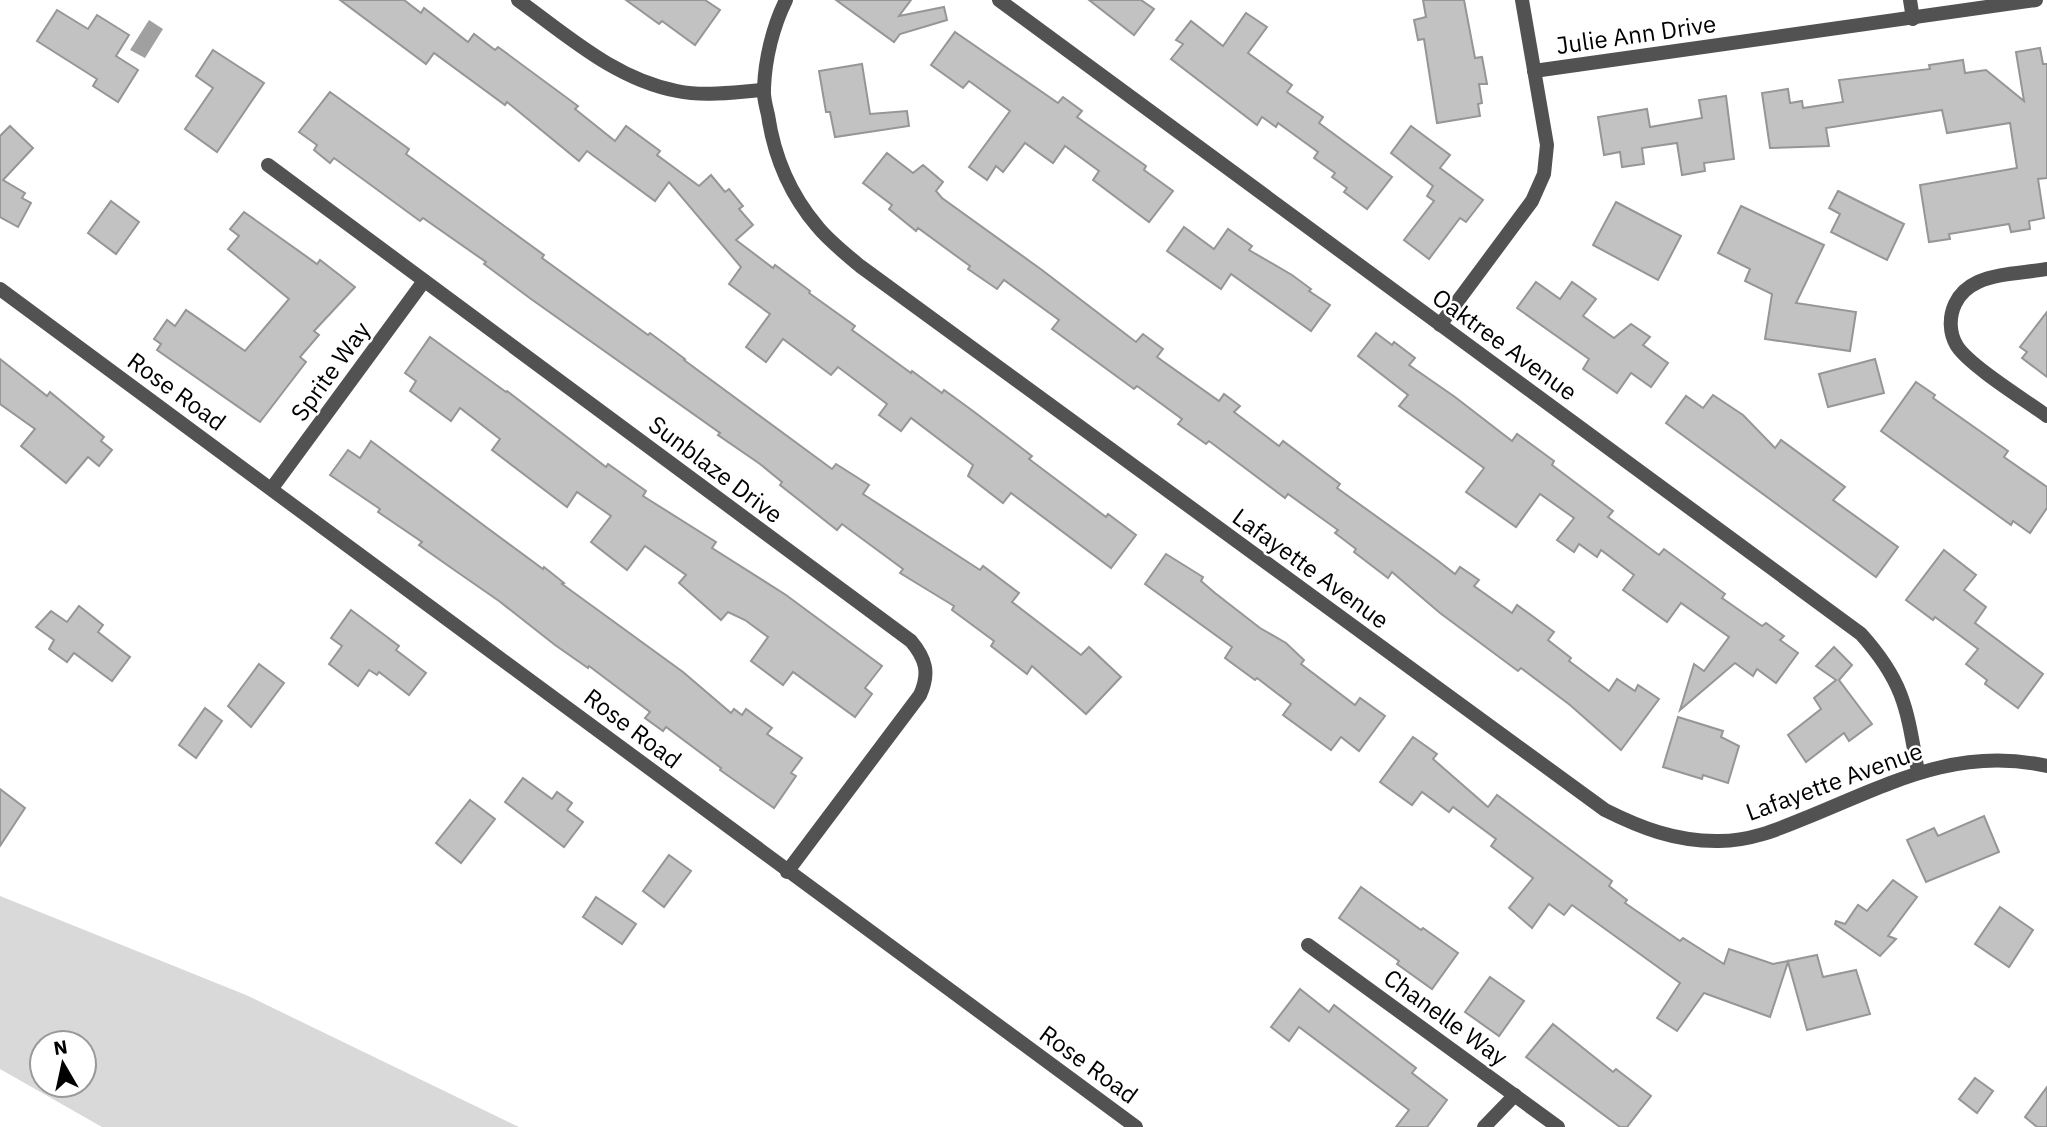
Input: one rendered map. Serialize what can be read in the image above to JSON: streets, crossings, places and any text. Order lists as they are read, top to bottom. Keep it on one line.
{"streets":{"street":["Julie Ann Drive","Oaktree Avenue","Sprite Way","Rose Road","Sunblaze Drive","Lafayette Avenue","Chanelle Way"]},"crossings":[["Oaktree Avenue","Lafayette Avenue"],["Sprite Way","Rose Road"],["Sprite Way","Sunblaze Drive"],["Rose Road","Sunblaze Drive"]],"north":"top"}
